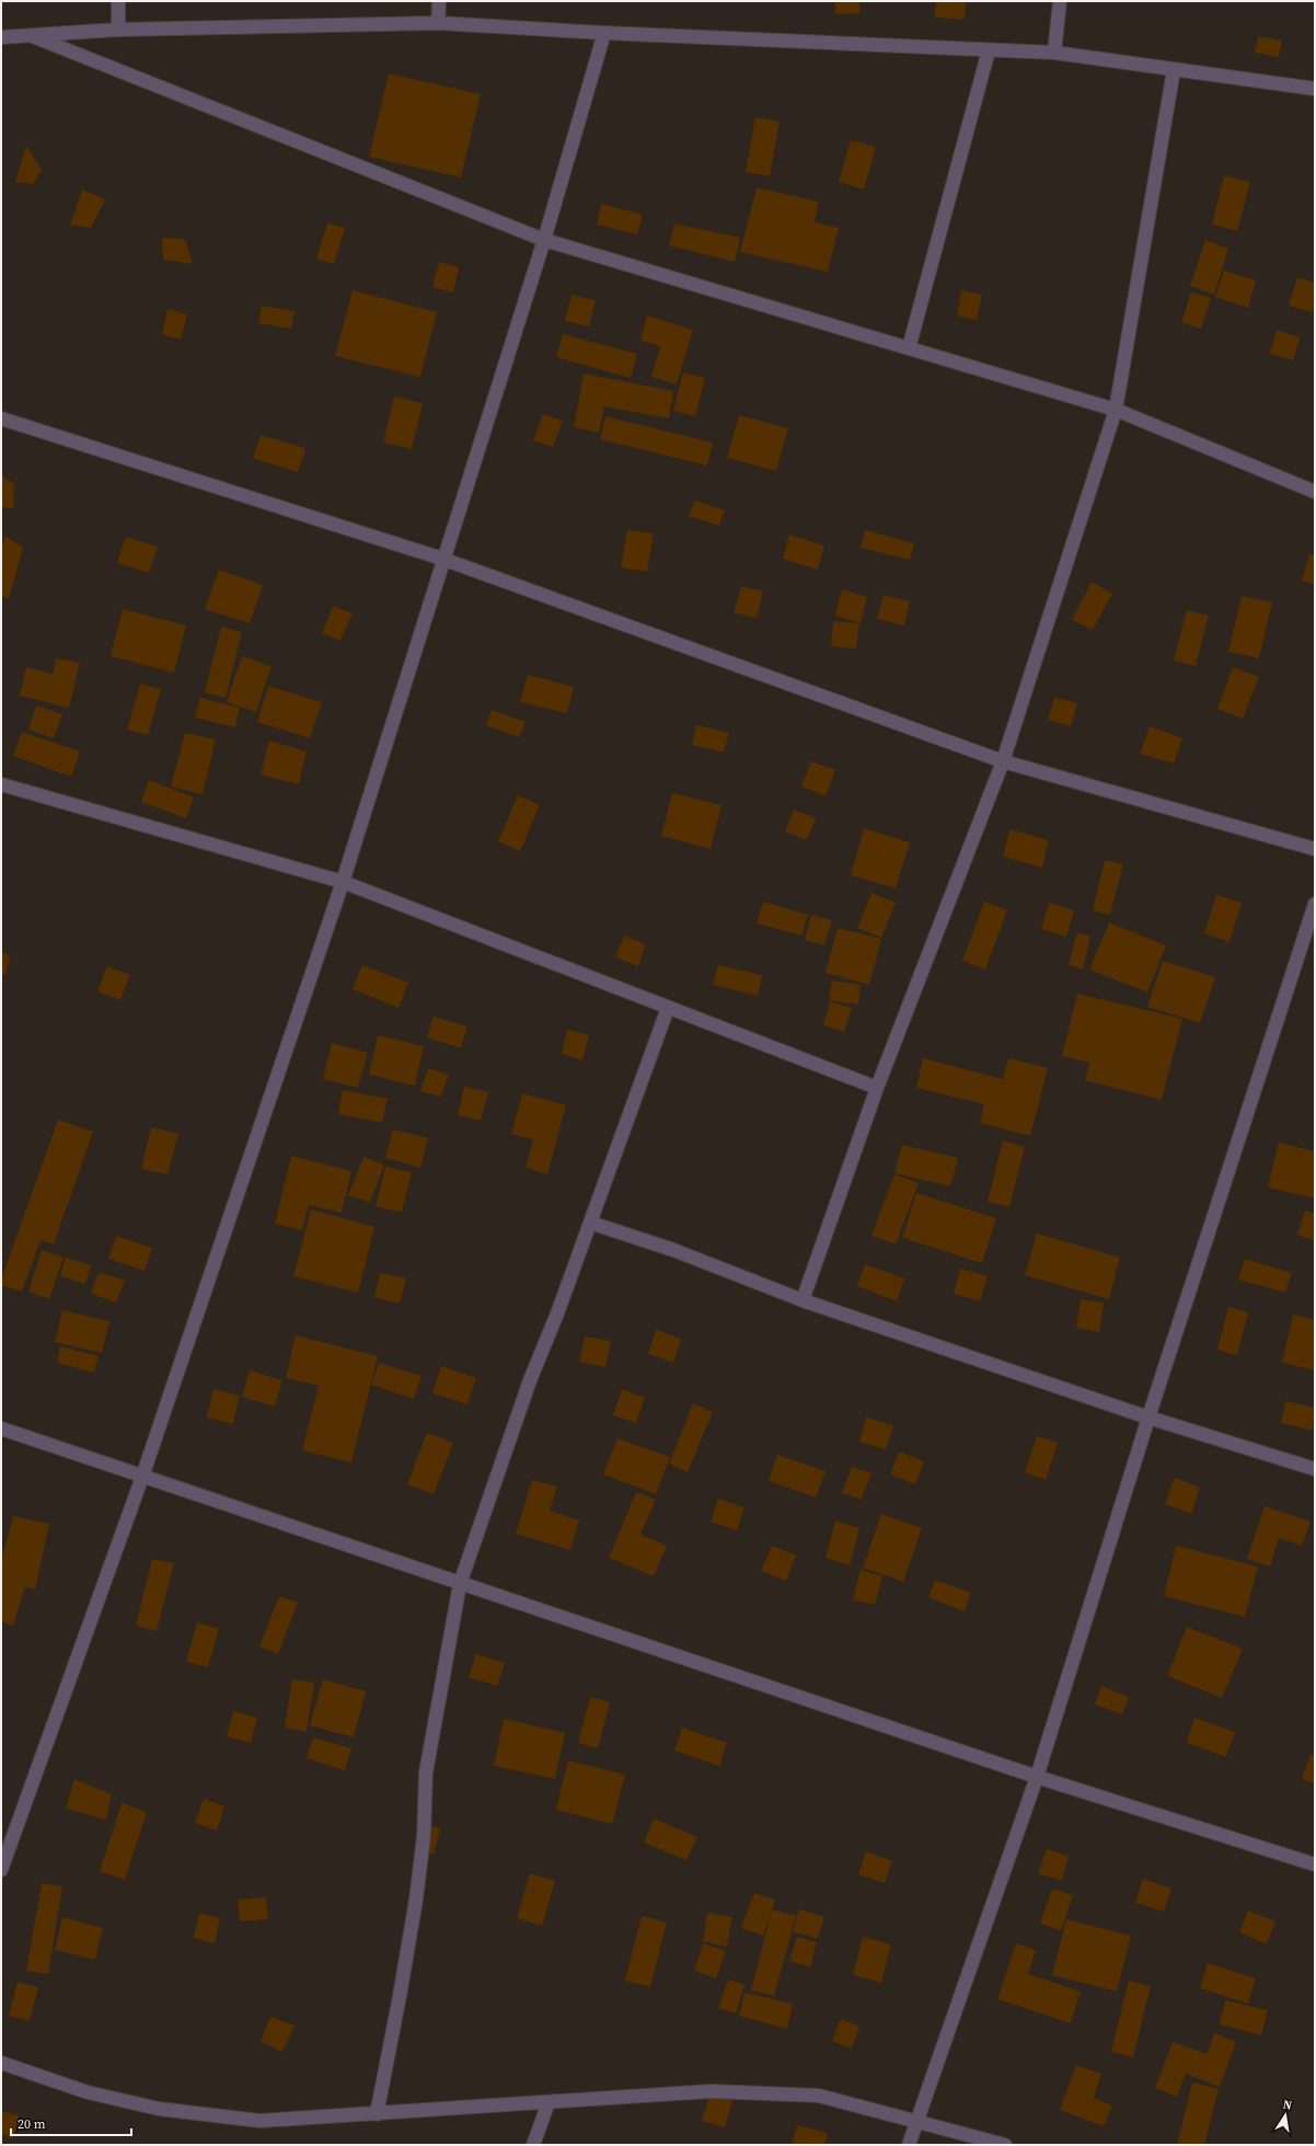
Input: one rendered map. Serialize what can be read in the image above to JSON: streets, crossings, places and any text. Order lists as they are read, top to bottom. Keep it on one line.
{"scale_bar":"20 m","north":"top"}
